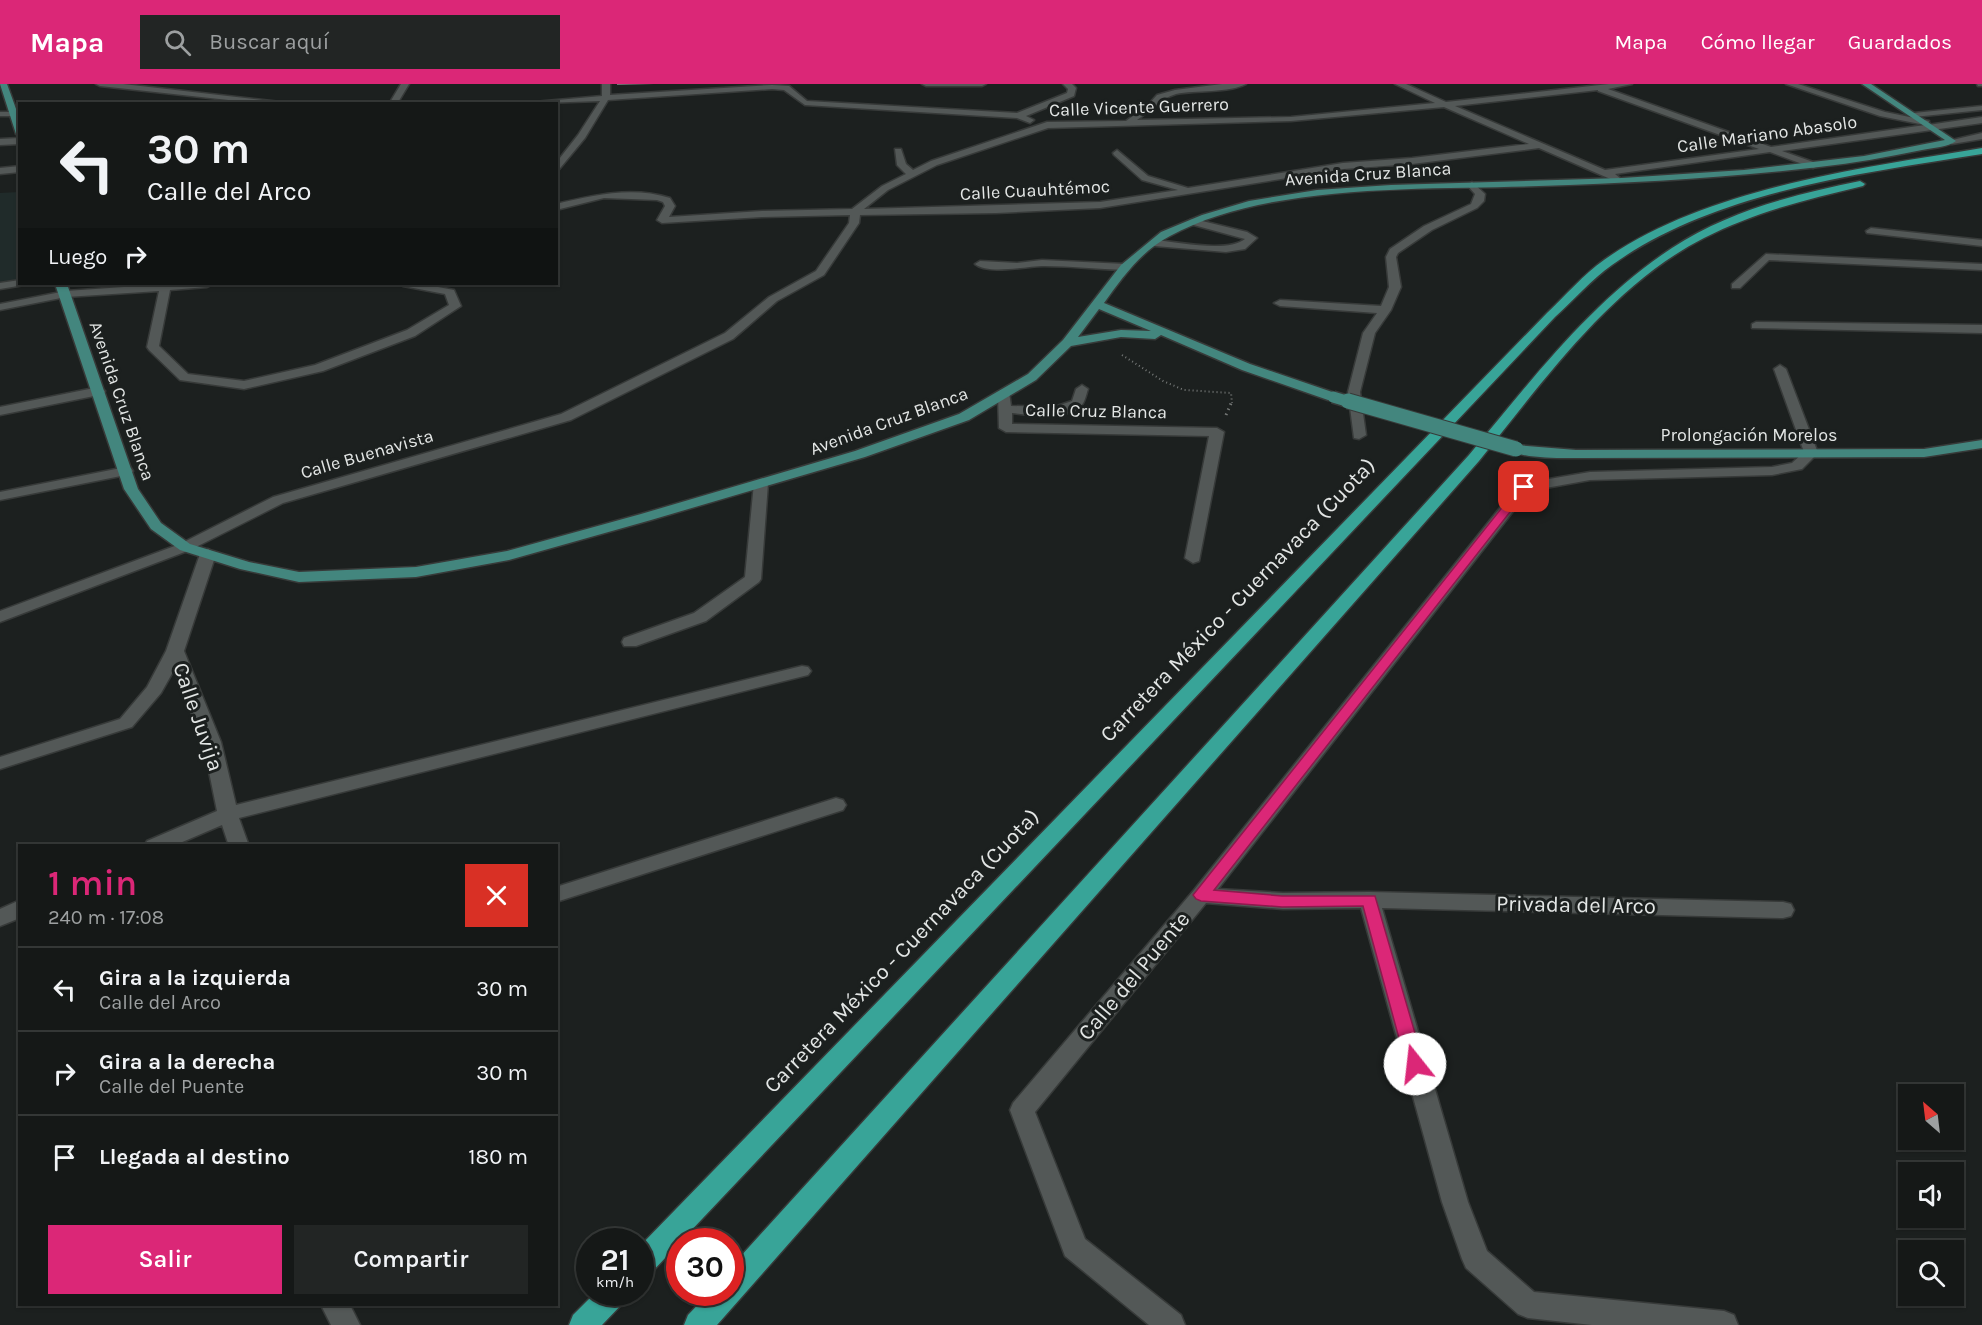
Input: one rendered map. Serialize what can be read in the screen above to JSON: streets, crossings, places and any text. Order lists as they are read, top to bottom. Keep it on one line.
{"streets":{"highway":["Carretera México - Cuernavaca (Cuota)"],"main road":["Avenida Cruz Blanca","Prolongación Morelos"],"street":["Calle Vicente Guerrero","Calle Mariano Abasolo","Calle Cuauhtémoc","Calle Cruz Blanca","Calle Buenavista","Calle Juvija","Privada del Arco","Calle del Puente"]},"crossings":[["Calle Vicente Guerrero","Calle Cuauhtémoc"],["Calle Vicente Guerrero","Calle Buenavista"],["Avenida Cruz Blanca","Calle Cruz Blanca"],["Avenida Cruz Blanca","Calle Buenavista"],["Avenida Cruz Blanca","Calle Juvija"],["Prolongación Morelos","Calle del Puente"],["Privada del Arco","Calle del Puente"]],"north":"top left","page":{"header":"Mapa","search":"Buscar aquí","nav":["Mapa","Cómo llegar","Guardados"],"turn":["30 m","Calle del Arco"],"then":"Luego","heading":["1 min","240 m · 17:08"],"list":[{"name":"Gira a la izquierda","note":"Calle del Arco","value":"30 m"},{"name":"Gira a la derecha","note":"Calle del Puente","value":"30 m"},{"name":"Llegada al destino","value":"180 m"}],"buttons":["Salir","Compartir"],"speed":"21 km/h","limit":"30"}}
